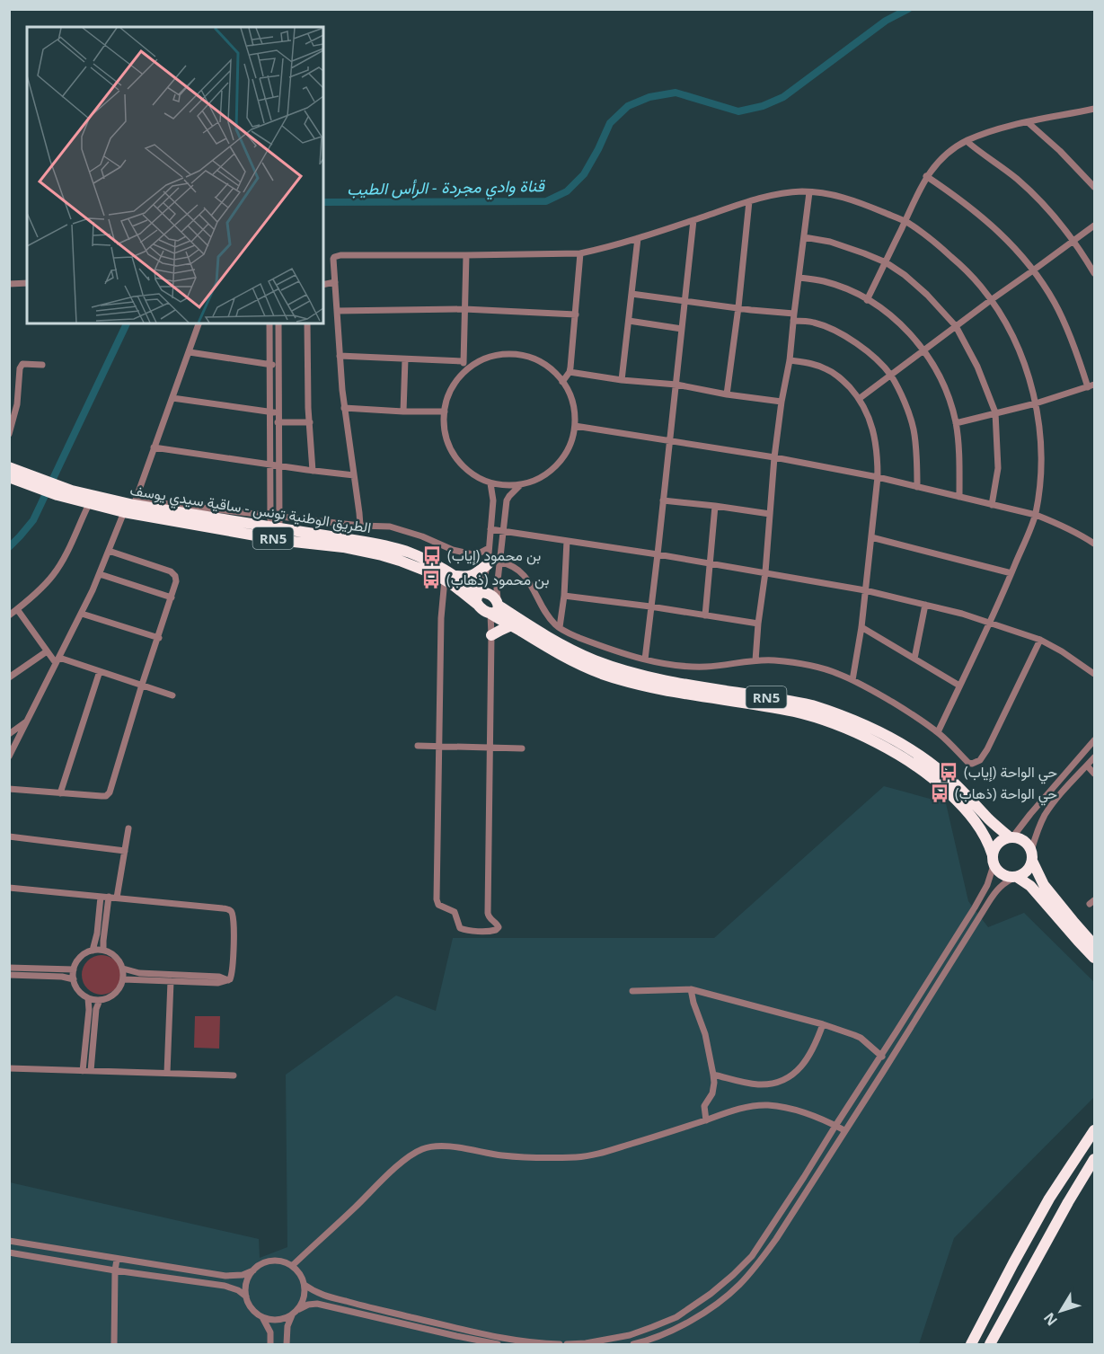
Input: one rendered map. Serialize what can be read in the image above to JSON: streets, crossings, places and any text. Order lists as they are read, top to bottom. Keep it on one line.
{"streets":{"highway":["الطريق الوطنية تونس - ساقية سيدي يوسف","RN5"]},"crossings":[["الطريق الوطنية تونس - ساقية سيدي يوسف","RN5"]],"water":["قناة وادي مجردة - الرأس الطيب"],"places":{"bus stop":["بن محمود (إياب)","بن محمود (ذهاب)","حي الواحة (إياب)","حي الواحة (ذهاب)"]},"north":"bottom left"}
